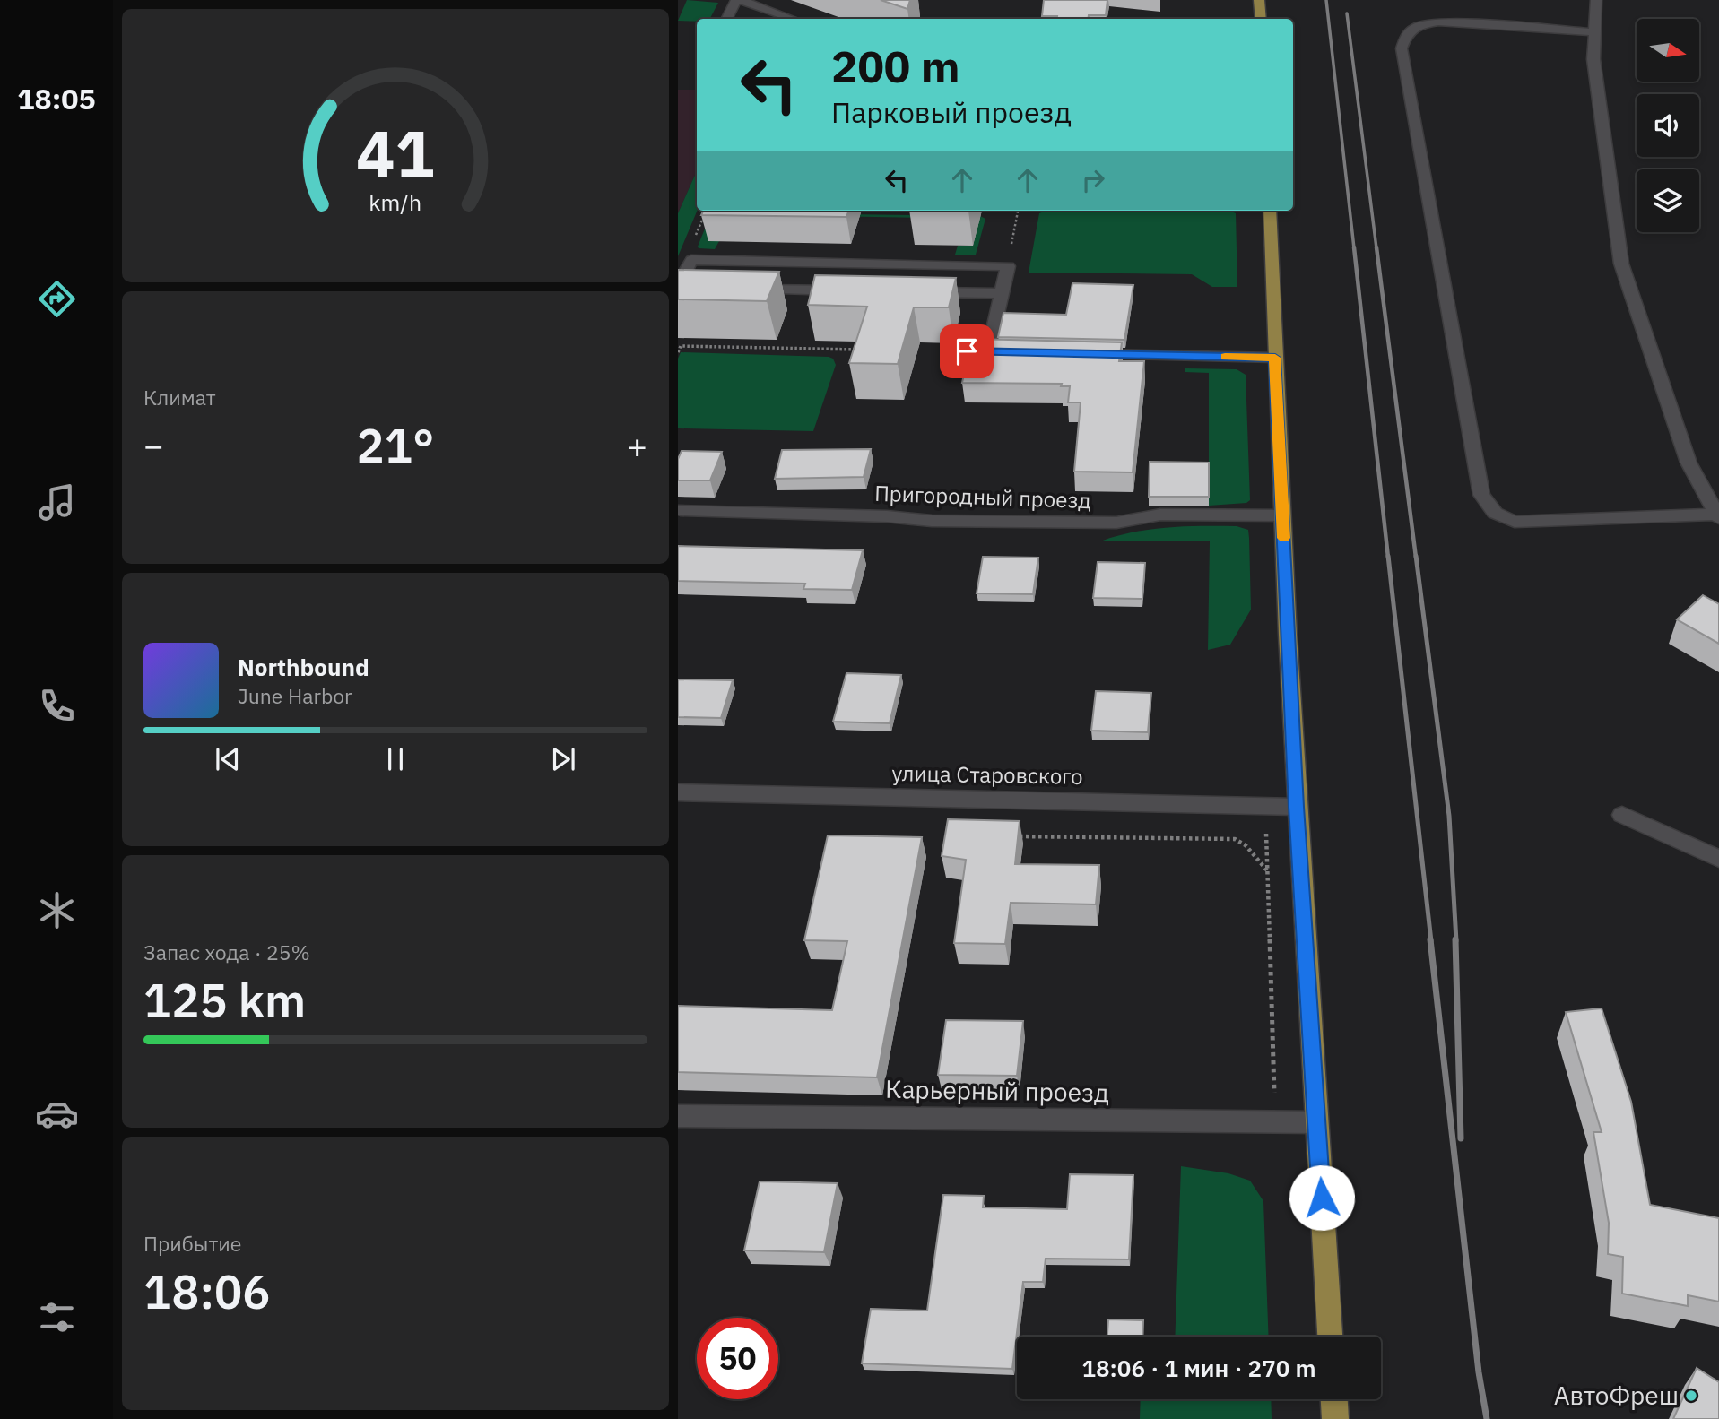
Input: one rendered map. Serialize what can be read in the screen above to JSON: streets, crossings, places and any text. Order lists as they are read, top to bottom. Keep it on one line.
{"streets":{"street":["Пригородный проезд","улица Старовского","Карьерный проезд"]},"places":["АвтоФреш"],"north":"right","page":{"tabs":"18:05","turn":["200 m","Парковый проезд"],"tile":["Климат",["Запас хода · 25%","125 km"],["Прибытие","18:06"]],"heat":["−","21°","+"],"song":["Northbound","June Harbor"],"limit":"50","trip":"18:06 · 1 мин · 270 m","gauge":["41","km/h"]}}
